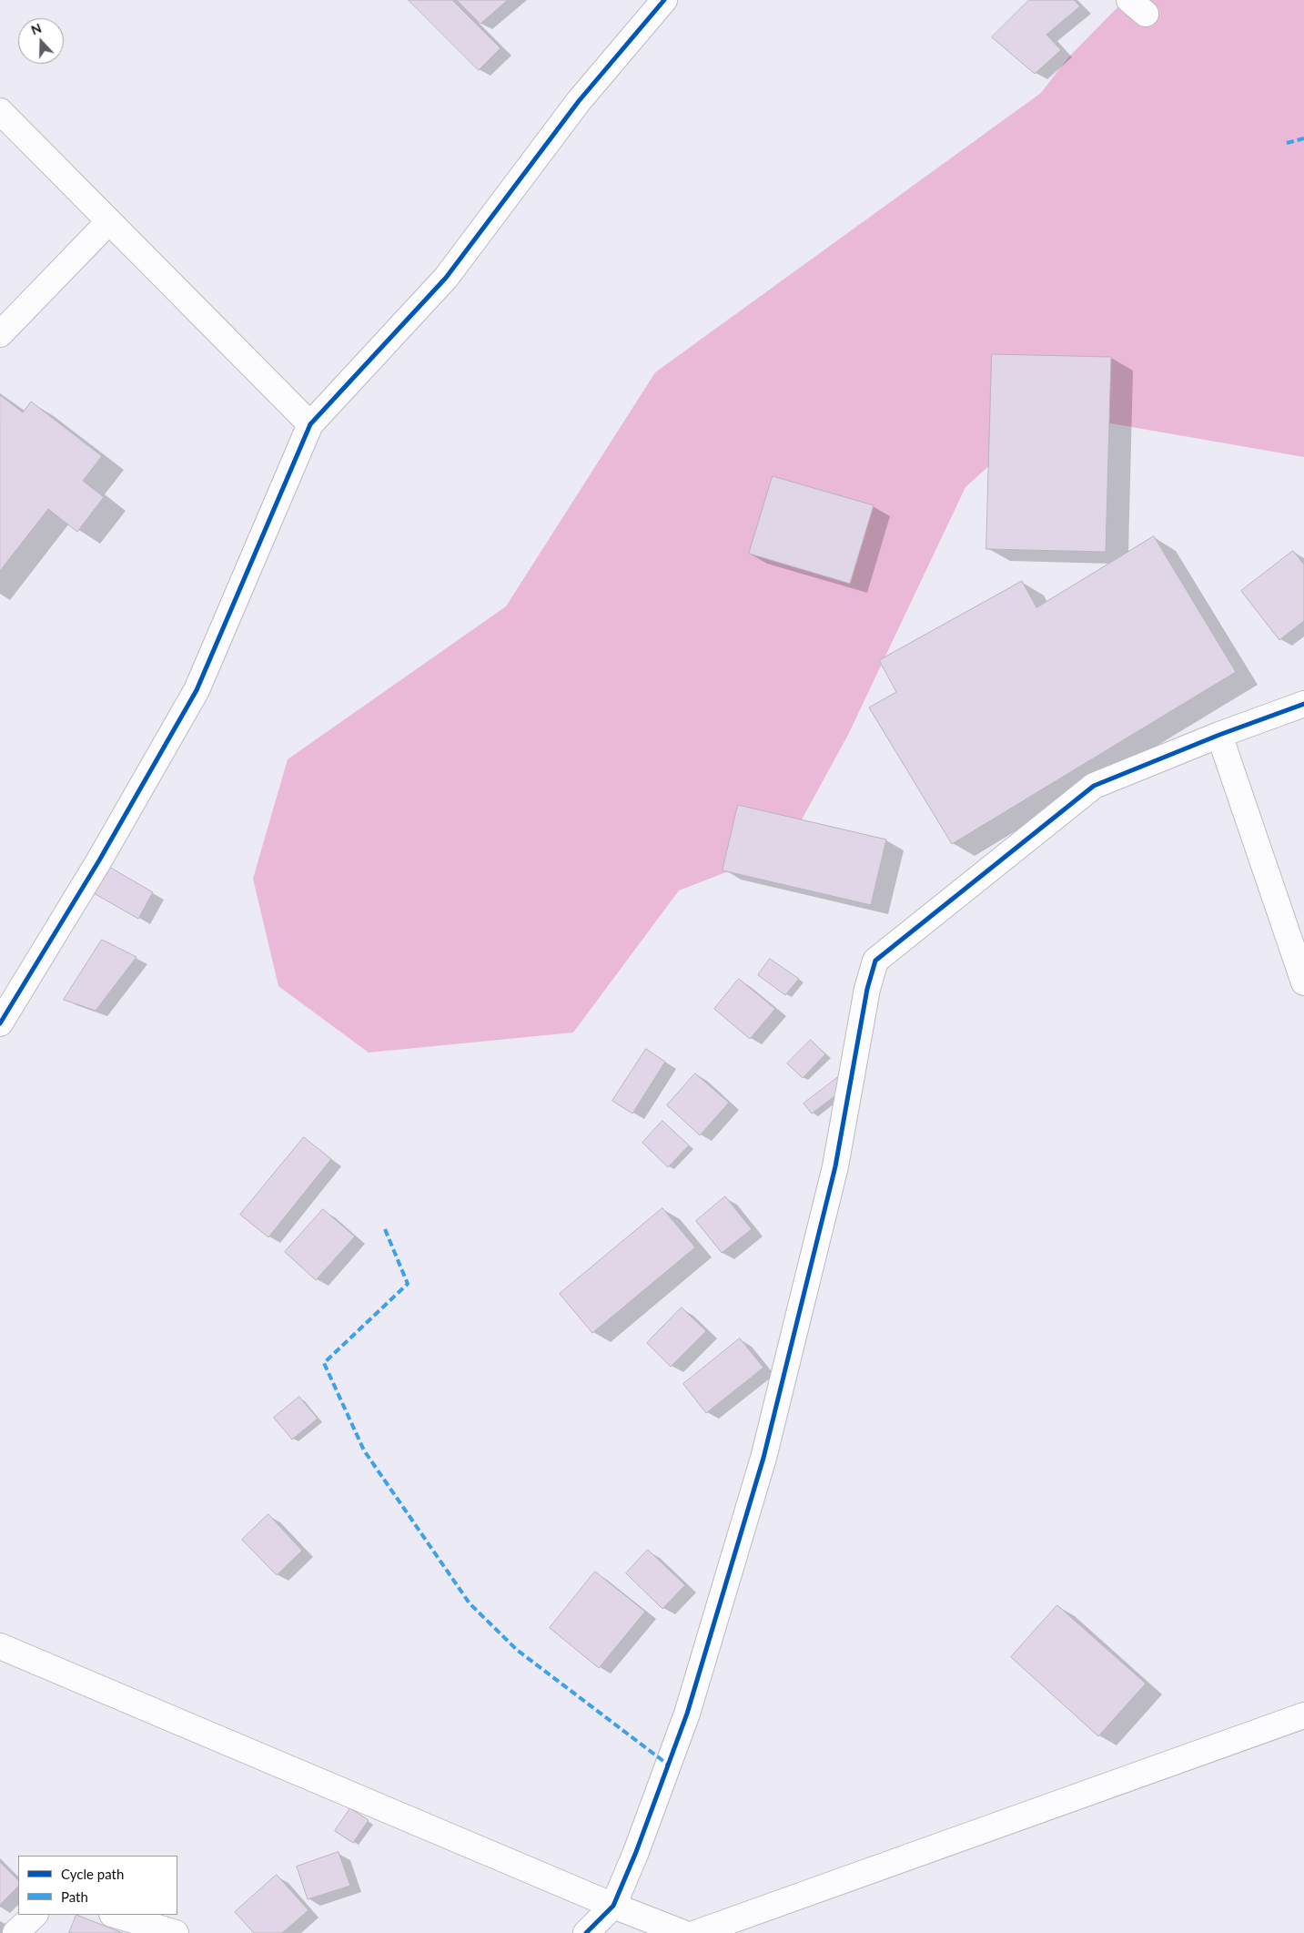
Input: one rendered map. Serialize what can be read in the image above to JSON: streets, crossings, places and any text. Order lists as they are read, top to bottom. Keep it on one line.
{"legend":["Cycle path","Path"],"north":"top"}
